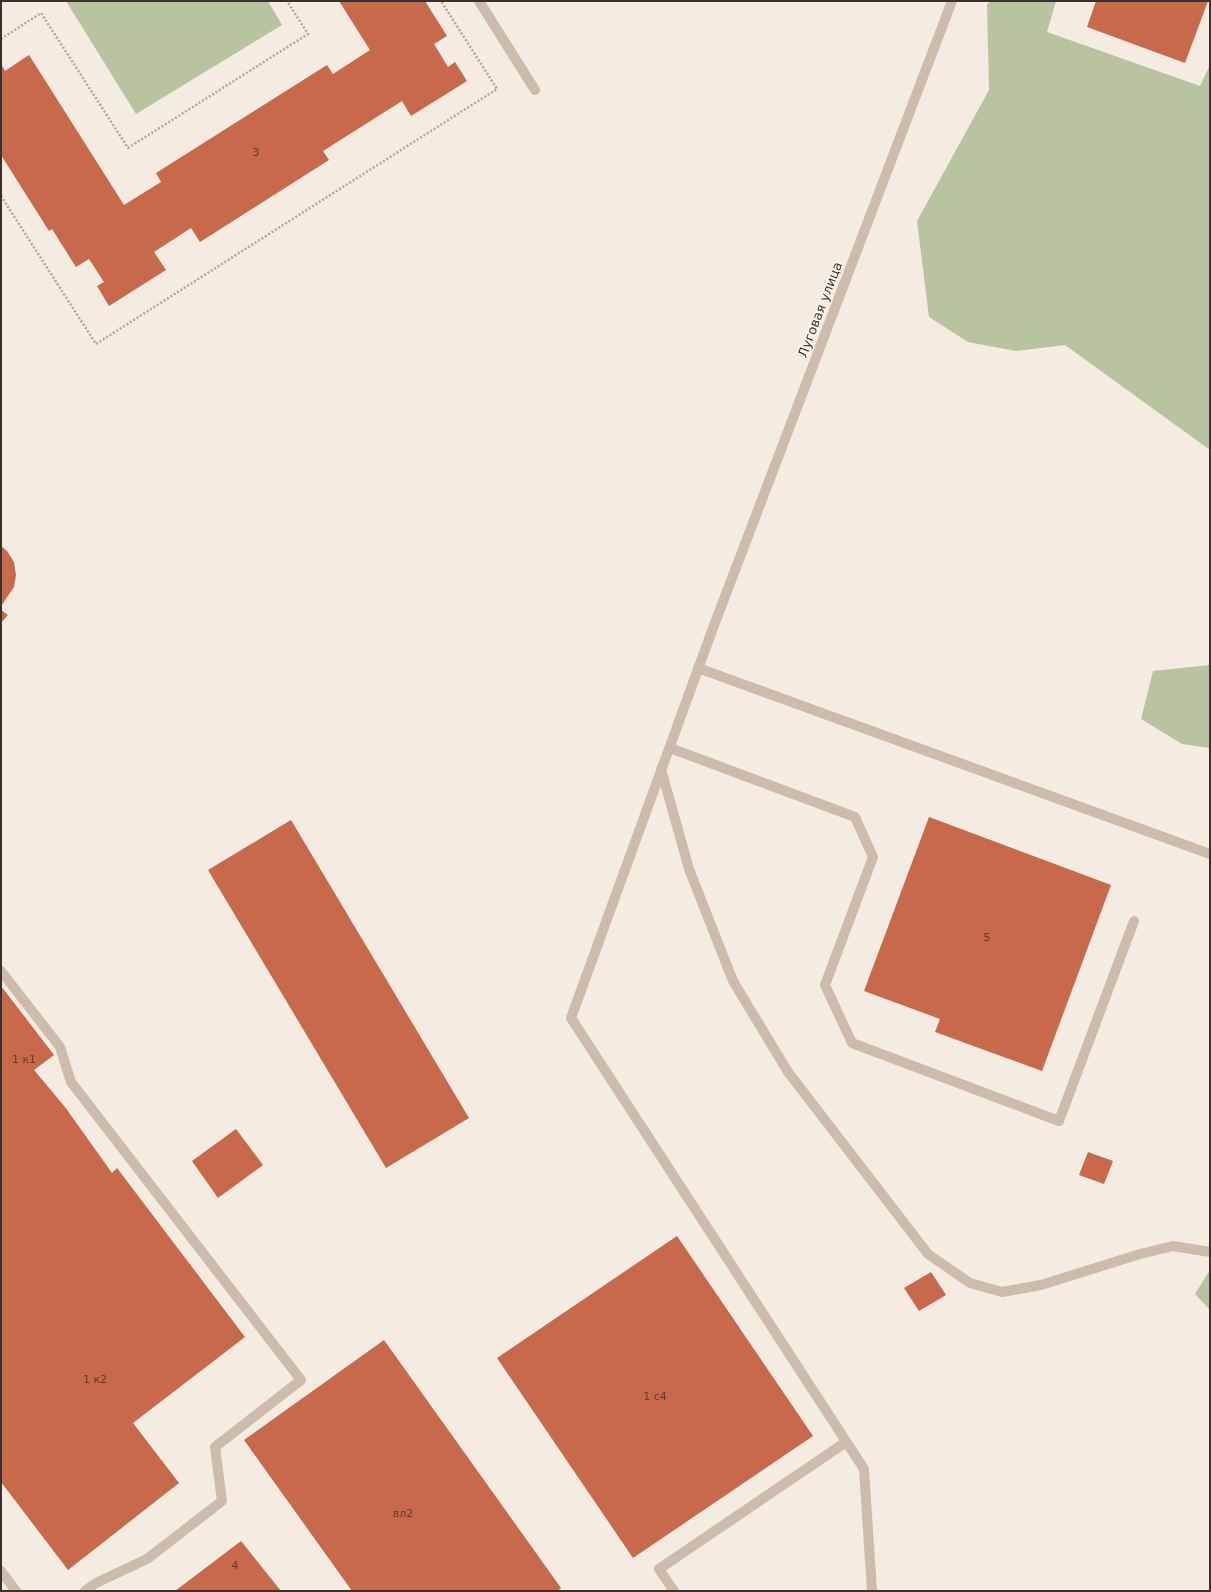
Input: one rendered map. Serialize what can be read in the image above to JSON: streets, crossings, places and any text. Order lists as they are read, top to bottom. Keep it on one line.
{"streets":{"street":["Луговая улица"]},"house_numbers":["3","5","1 к1","1 к2","1 с4","вл2","4"]}
